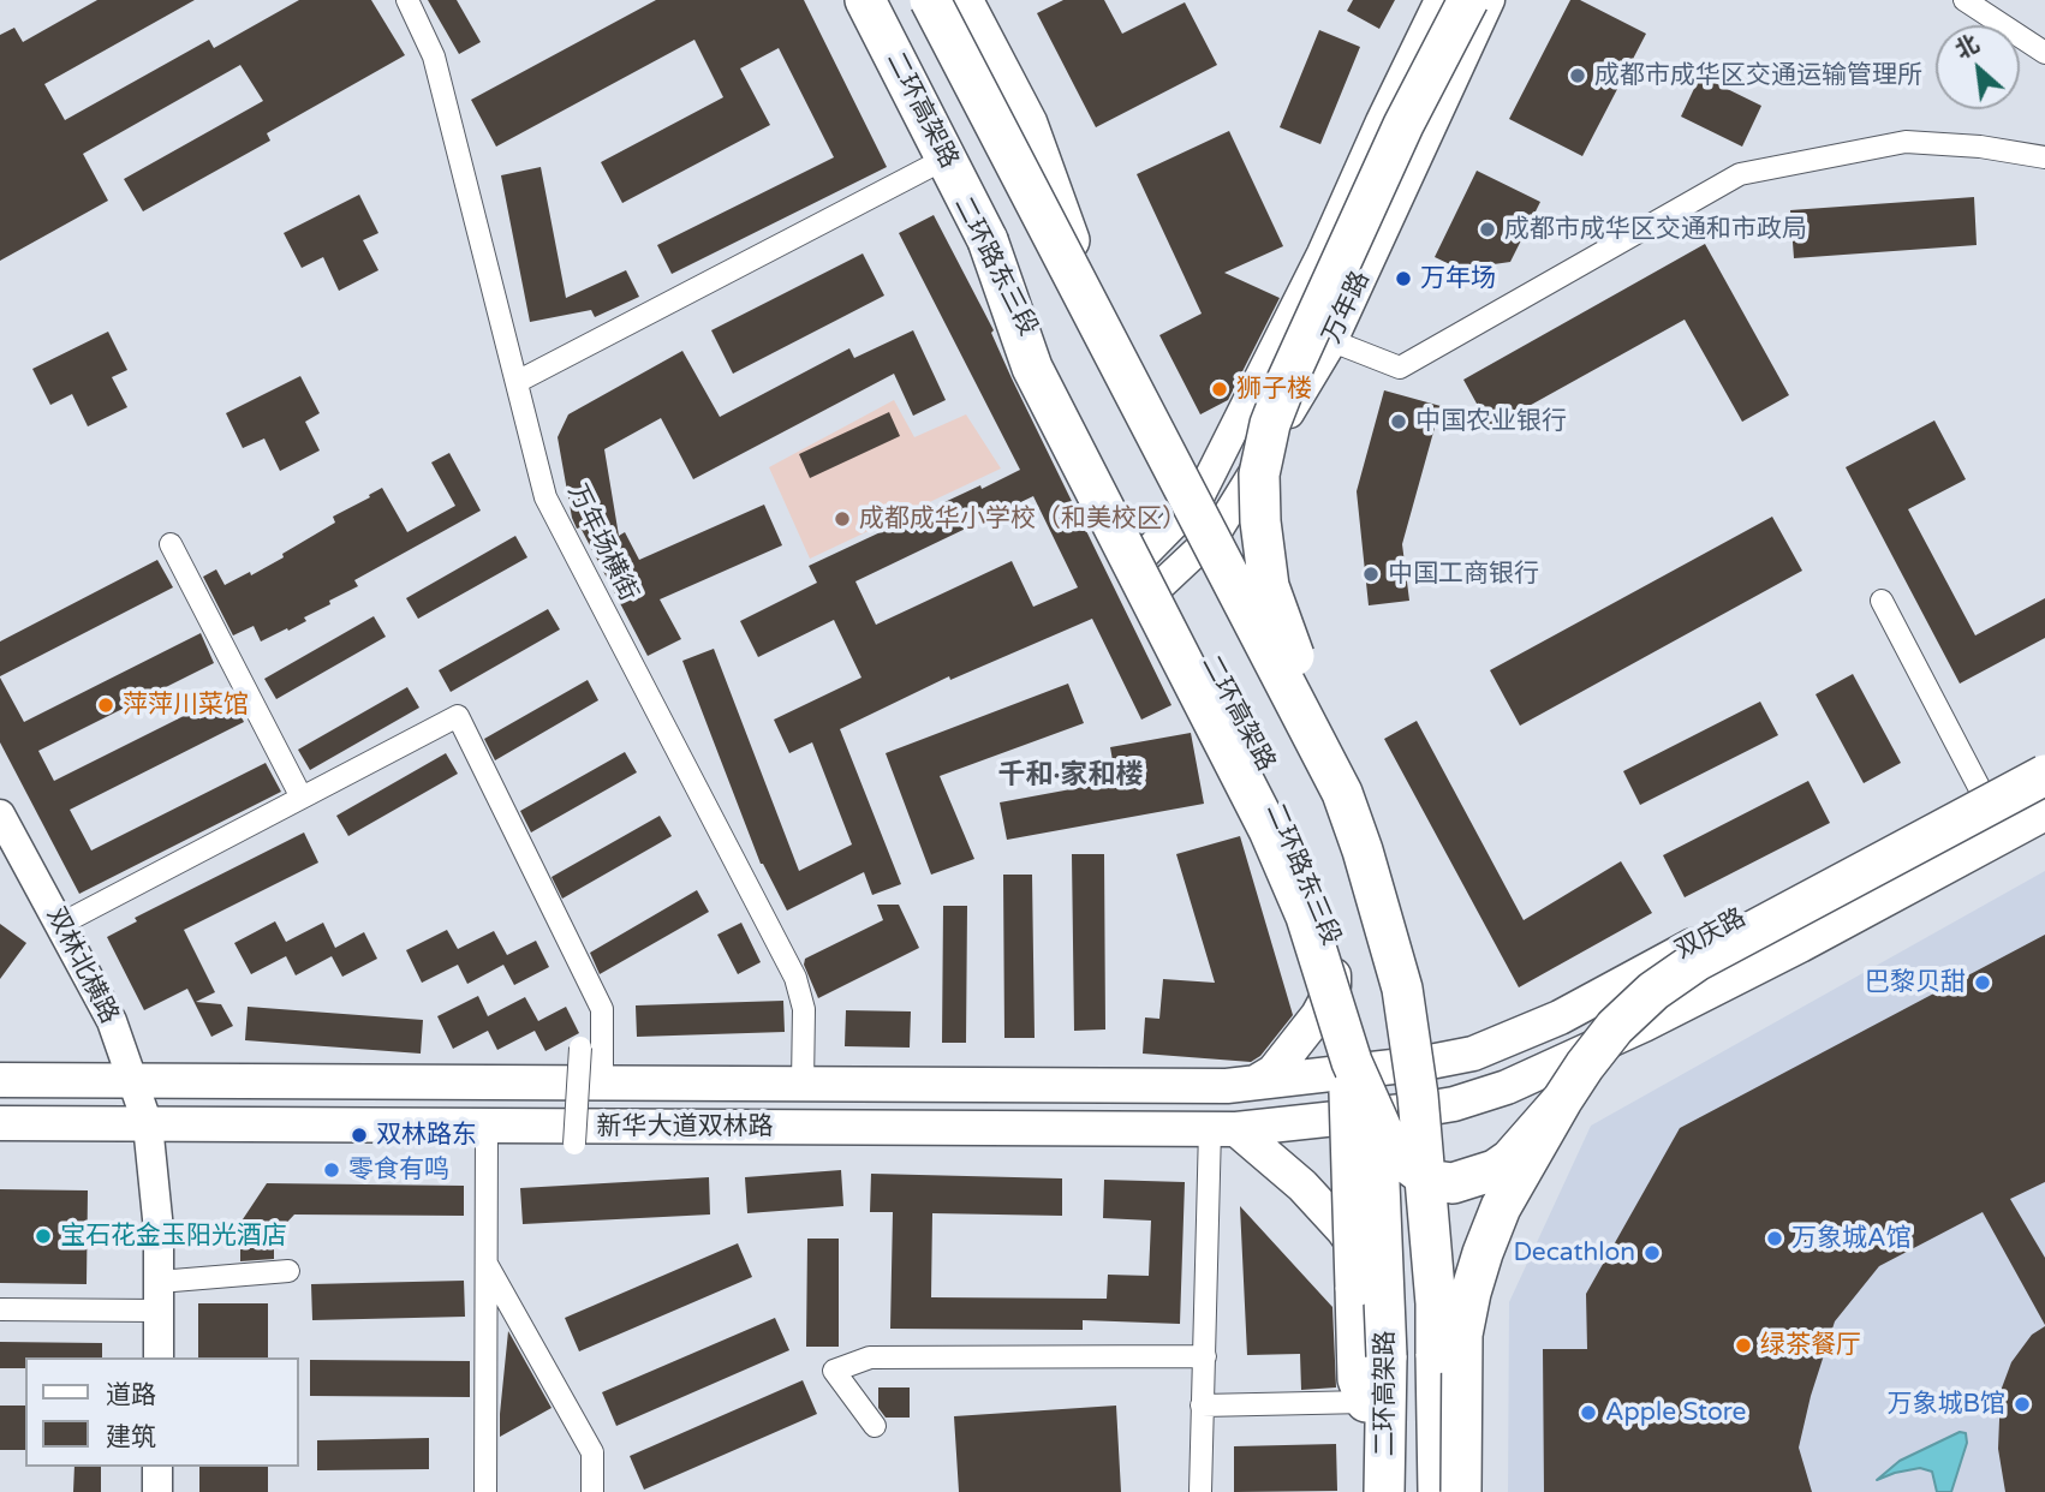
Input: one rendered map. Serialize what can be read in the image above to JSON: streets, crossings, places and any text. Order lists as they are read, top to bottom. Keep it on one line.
{"streets":{"highway":["二环高架路"],"main road":["二环路东三段","万年路","双庆路","双林北横路","新华大道双林路"],"street":["万年场横街"]},"crossings":[["二环路东三段","万年路"],["二环路东三段","双庆路"],["二环路东三段","新华大道双林路"],["万年场横街","新华大道双林路"],["双庆路","新华大道双林路"],["双林北横路","新华大道双林路"]],"districts":["千和·家和楼"],"places":["成都市成华区交通运输管理所","成都市成华区交通和市政局","万年场","狮子楼","中国农业银行","成都成华小学校（和美校区）","中国工商银行","萍萍川菜馆","巴黎贝甜","双林路东","零食有鸣","宝石花金玉阳光酒店","万象城A馆","Decathlon","绿茶餐厅","万象城B馆","Apple Store"],"legend":["道路","建筑"],"north":"top left"}
